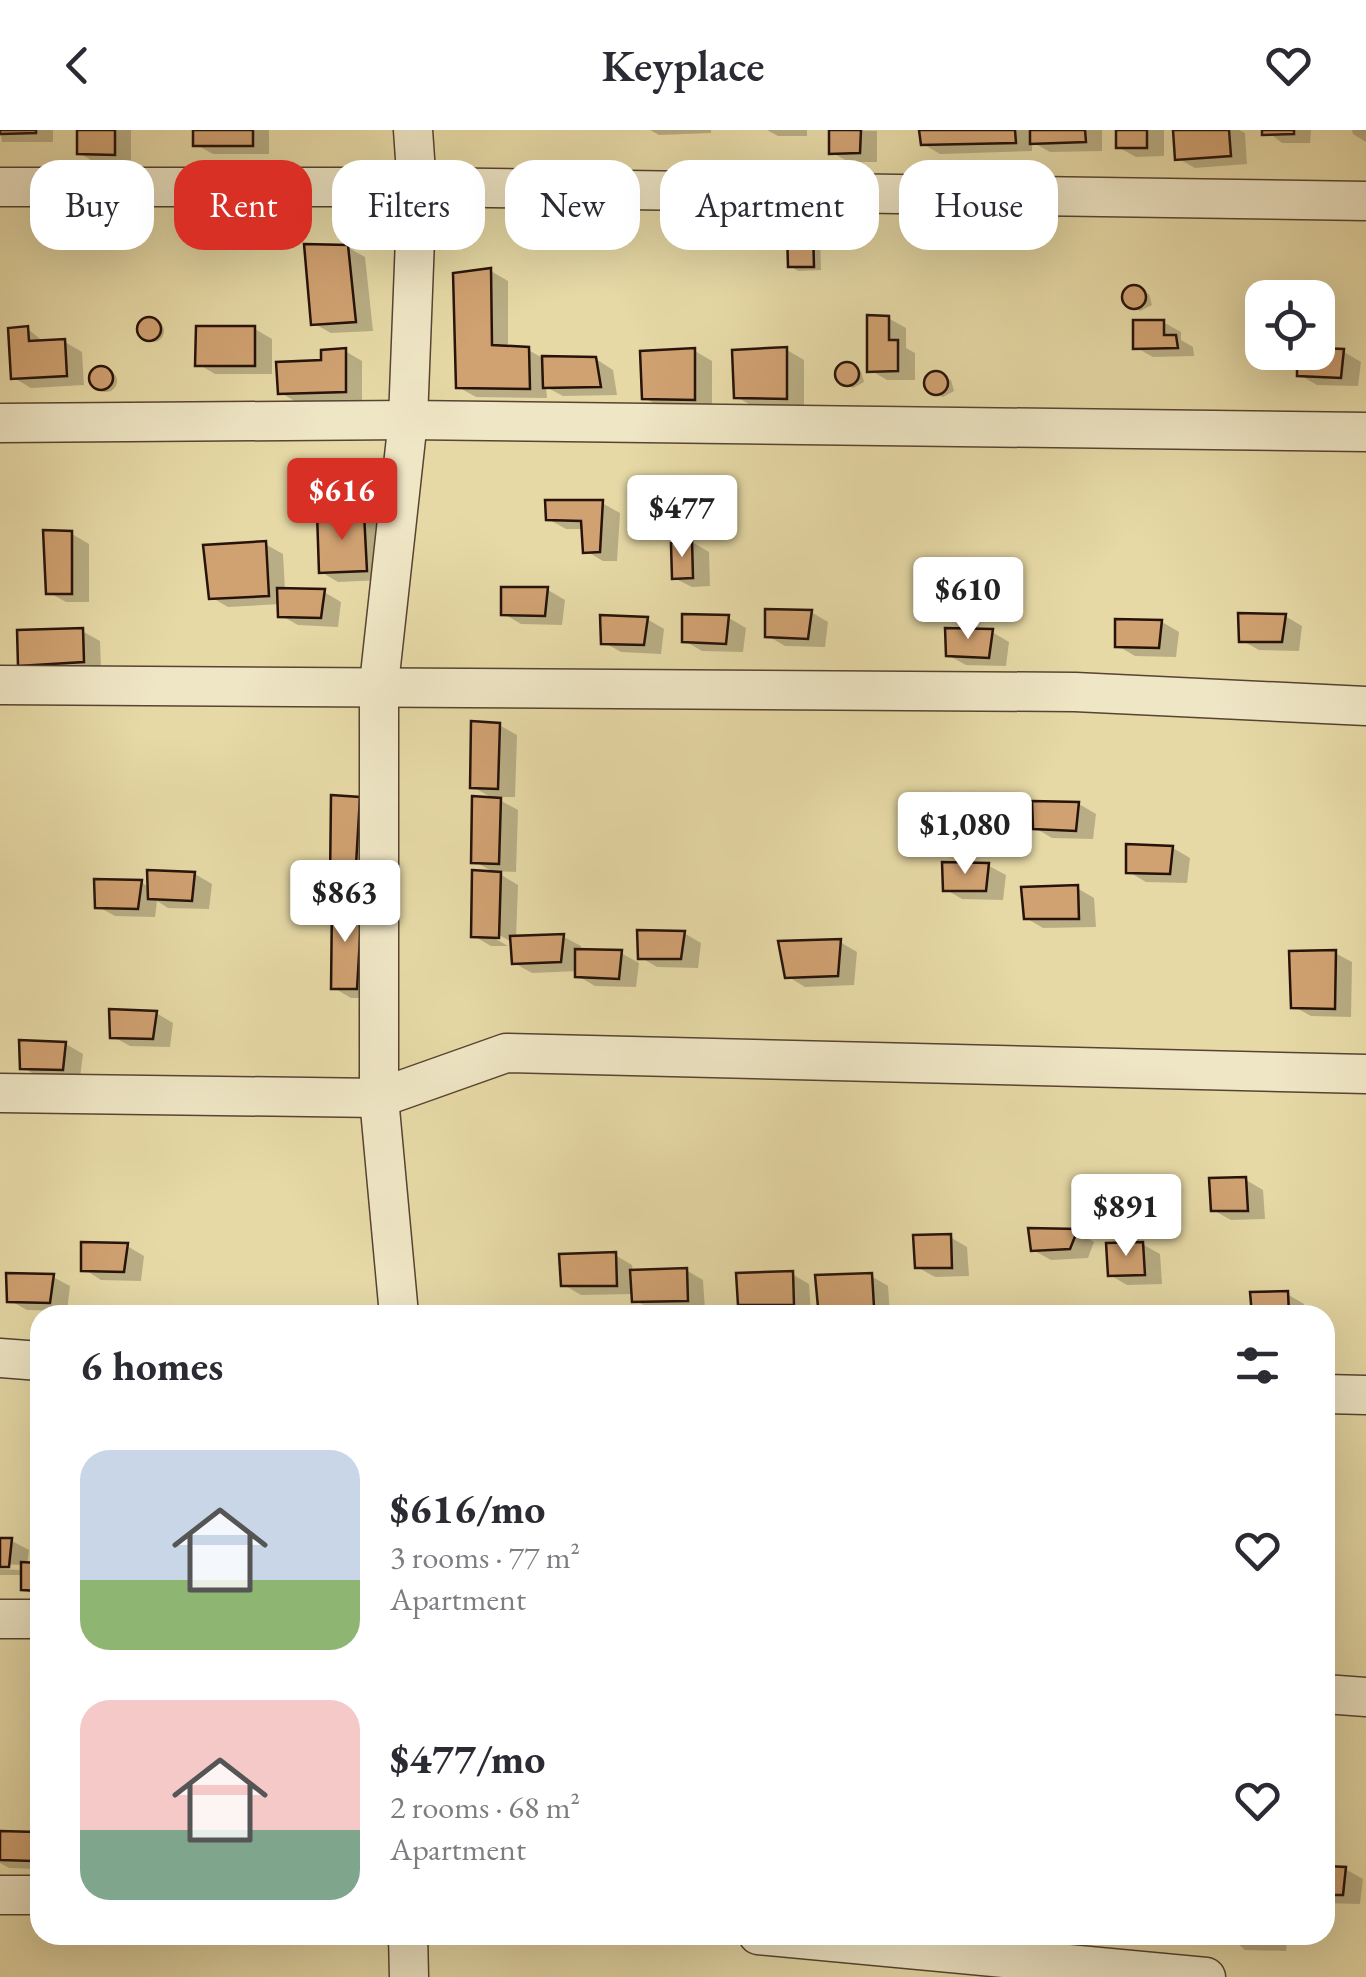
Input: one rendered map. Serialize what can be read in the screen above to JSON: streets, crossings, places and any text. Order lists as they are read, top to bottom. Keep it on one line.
{"page":{"header":"Keyplace","chip":["Buy","Rent","Filters","New","Apartment","House"],"price":["$616","$477","$610","$1,080","$863","$891"],"heading":"6 homes","list":[{"name":"$616/mo","note":"3 rooms · 77 m² · Apartment"},{"name":"$477/mo","note":"2 rooms · 68 m² · Apartment"}]}}
